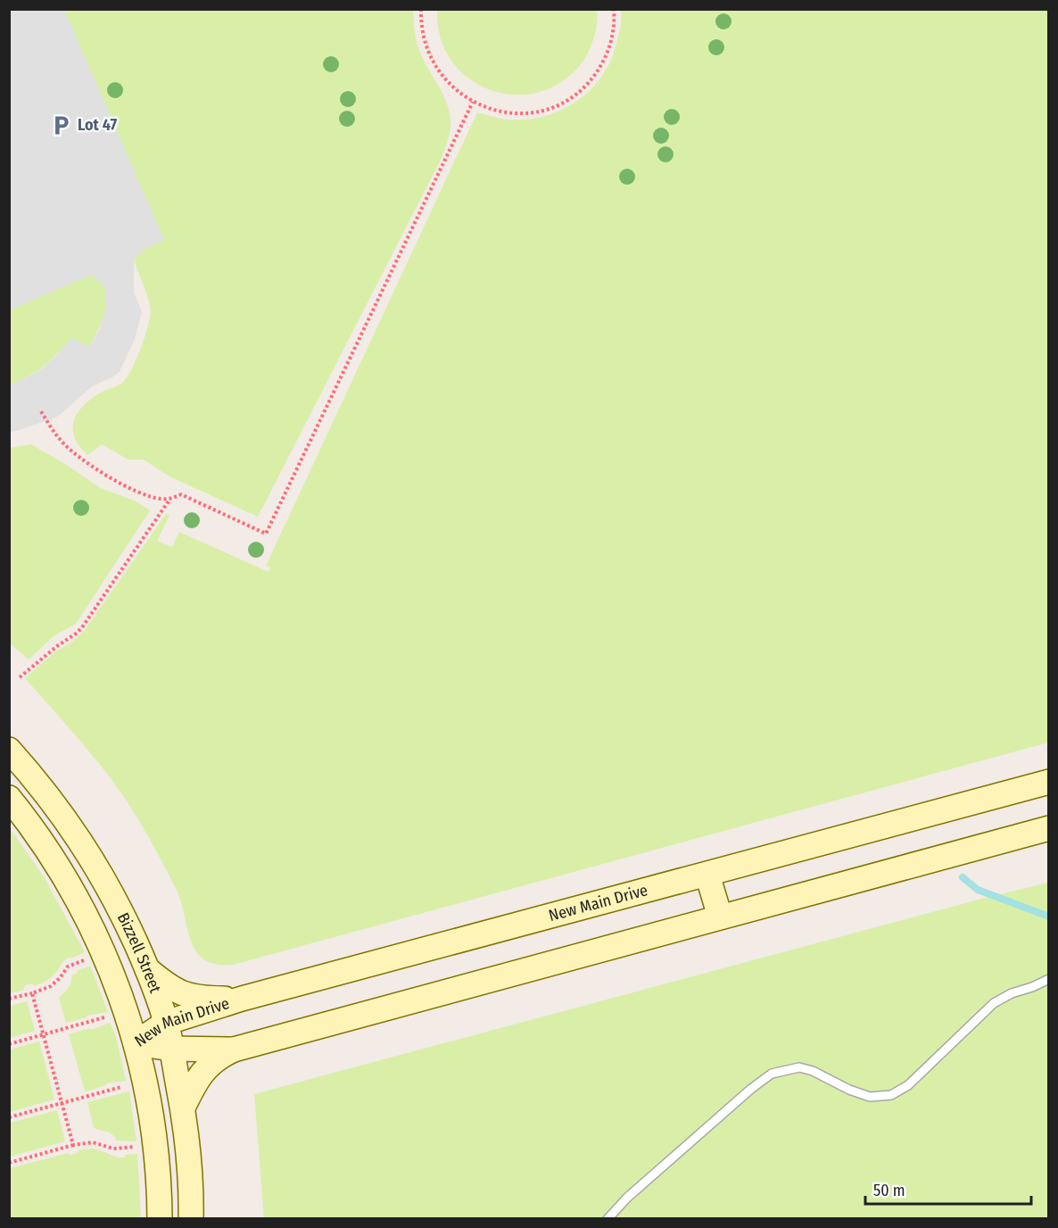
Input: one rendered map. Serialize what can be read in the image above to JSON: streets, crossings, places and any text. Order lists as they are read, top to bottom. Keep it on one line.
{"streets":{"street":["New Main Drive","Bizzell Street"]},"crossings":[["New Main Drive","Bizzell Street"]],"places":{"parking":["Lot 47"]},"scale_bar":"50 m"}
